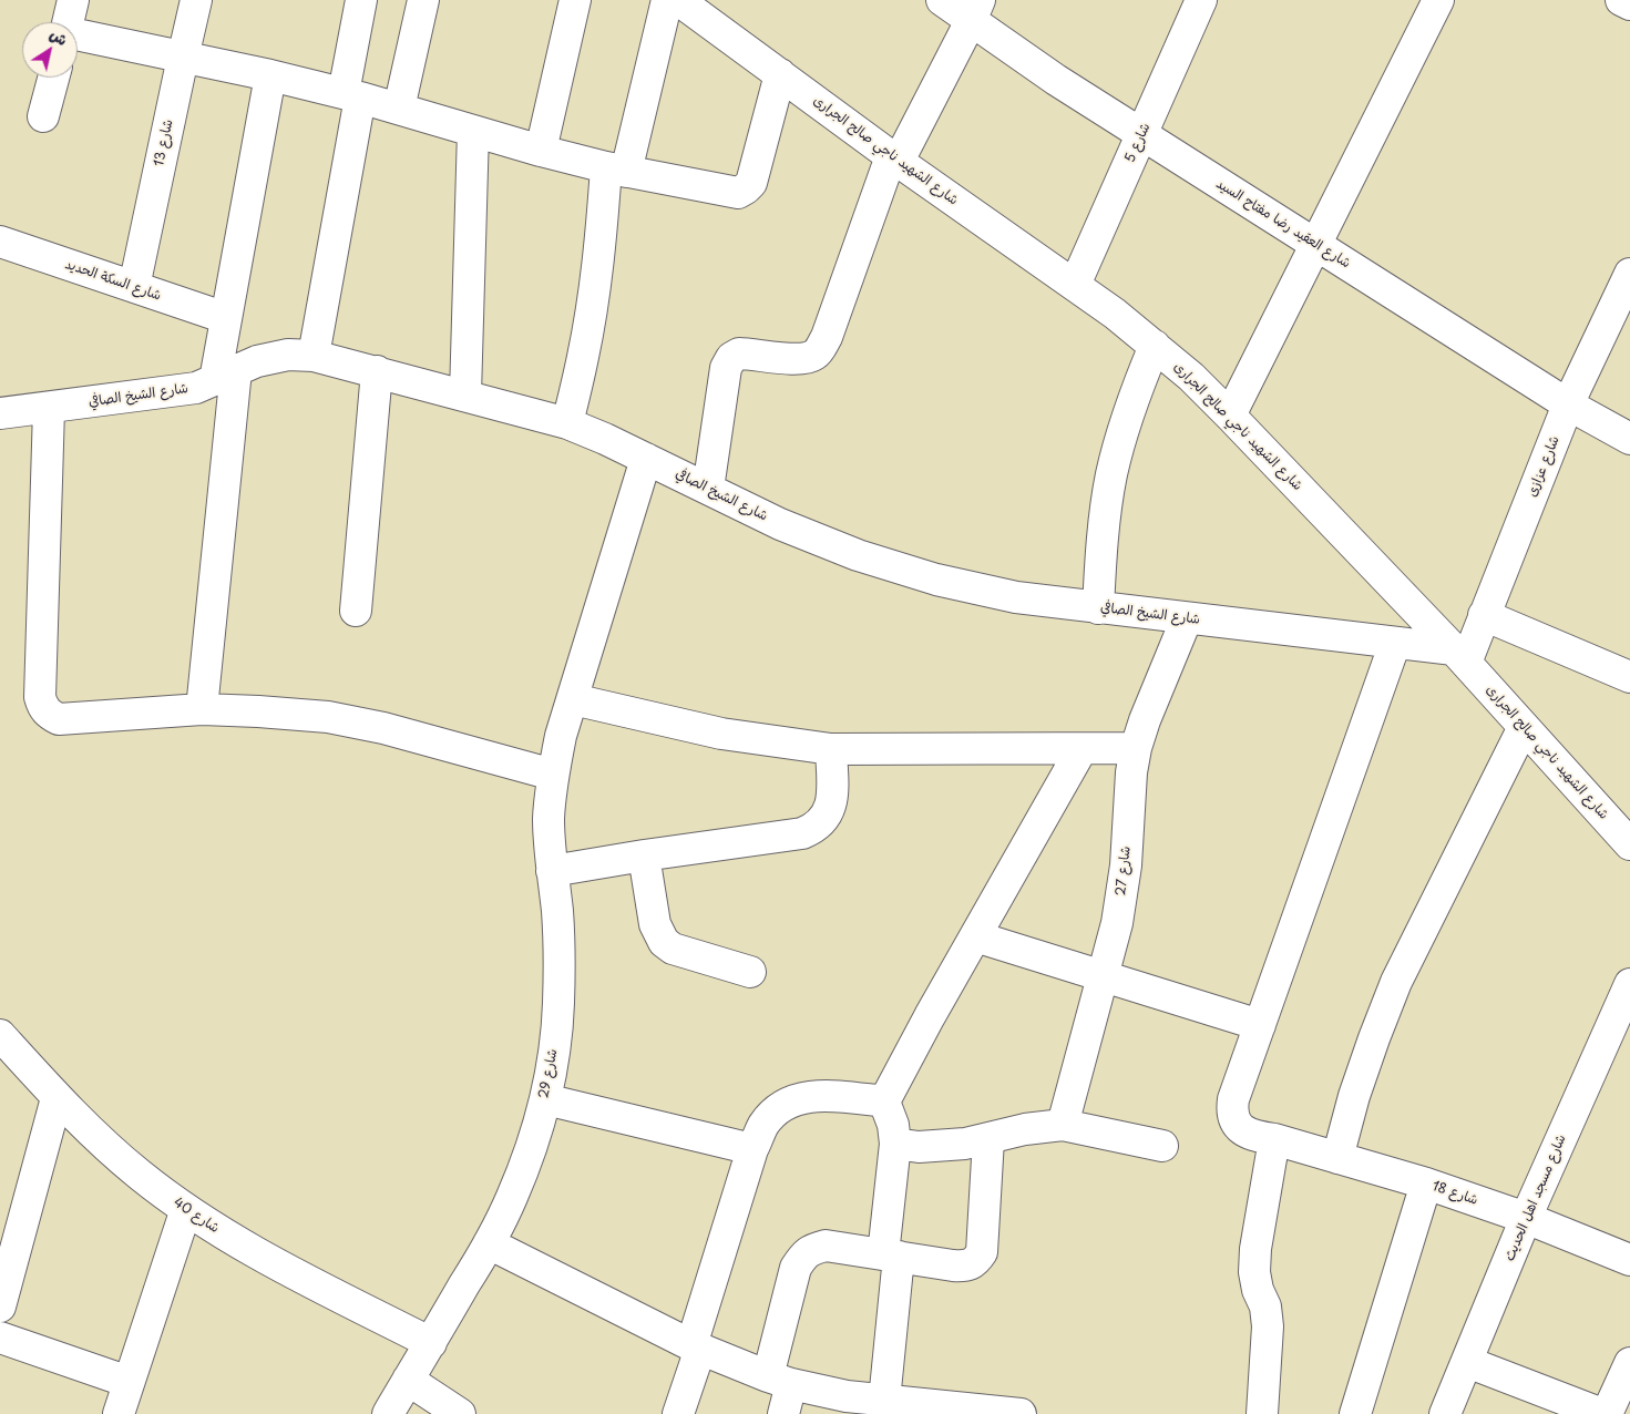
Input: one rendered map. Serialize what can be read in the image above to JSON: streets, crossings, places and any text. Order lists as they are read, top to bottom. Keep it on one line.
{"streets":{"street":["شارع 13","شارع 5","شارع الشهيد ناجي صالح الجرارى","شارع العقيد رضا مفتاح السيد","شارع السكة الحديد","شارع الشيخ الصافي","شارع عزازى","شارع 27","شارع 29","شارع 18","شارع مسجد اهل الحديث","شارع 40"]},"crossings":[["شارع 13","شارع السكة الحديد"],["شارع 5","شارع الشهيد ناجي صالح الجرارى"],["شارع 5","شارع العقيد رضا مفتاح السيد"],["شارع الشهيد ناجي صالح الجرارى","شارع الشيخ الصافي"],["شارع الشهيد ناجي صالح الجرارى","شارع عزازى"],["شارع العقيد رضا مفتاح السيد","شارع عزازى"],["شارع الشيخ الصافي","شارع عزازى"],["شارع الشيخ الصافي","شارع 27"],["شارع الشيخ الصافي","شارع 29"],["شارع الشيخ الصافي","شارع 18"],["شارع 29","شارع 40"],["شارع 18","شارع مسجد اهل الحديث"]],"north":"top right"}
